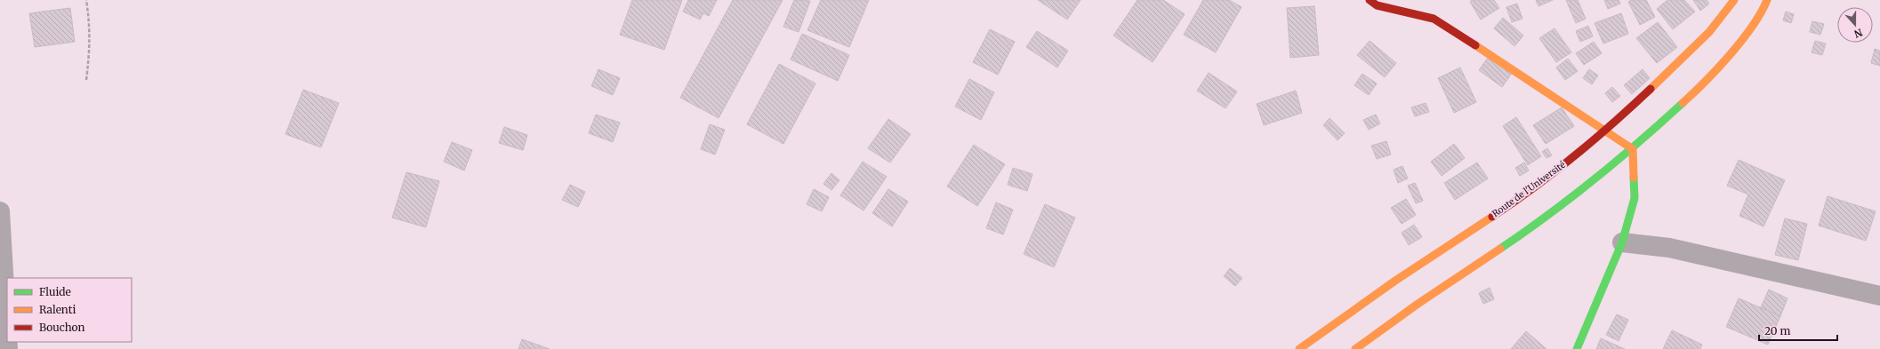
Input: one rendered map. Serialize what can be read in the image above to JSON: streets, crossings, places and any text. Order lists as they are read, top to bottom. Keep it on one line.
{"streets":{"main road":["Route de l'Université"]},"legend":["Fluide","Ralenti","Bouchon"],"scale_bar":"20 m","north":"bottom"}
